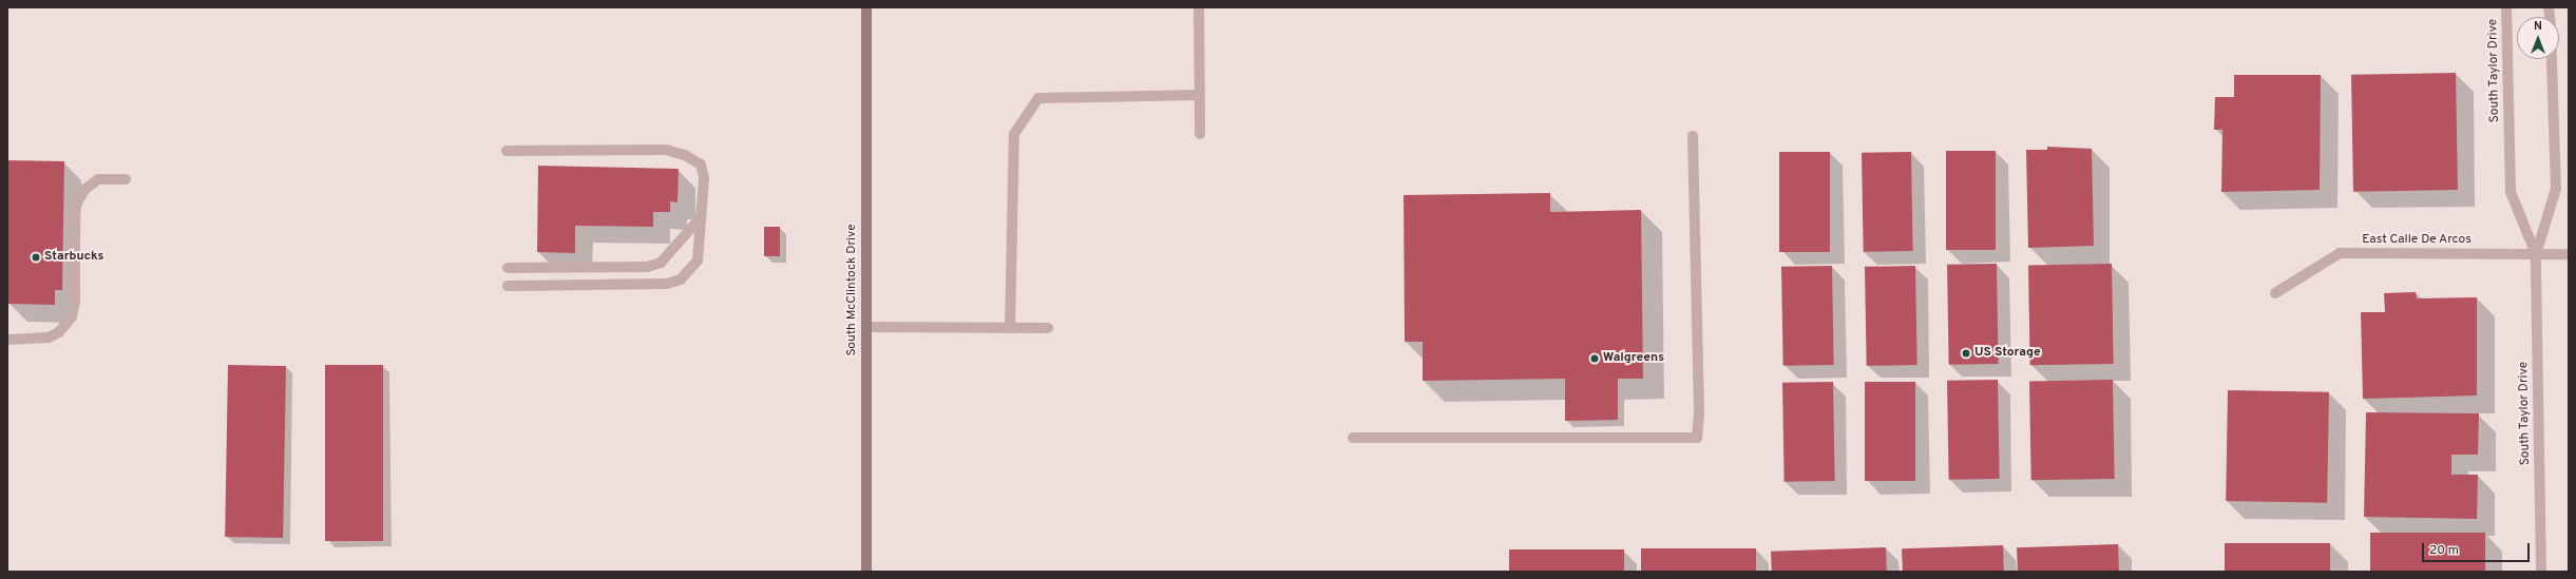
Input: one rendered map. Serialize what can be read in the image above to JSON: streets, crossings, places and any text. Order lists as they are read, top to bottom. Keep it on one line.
{"streets":{"main road":["South McClintock Drive"],"street":["South Taylor Drive","East Calle De Arcos"]},"crossings":[["South Taylor Drive","East Calle De Arcos"]],"places":["Starbucks","US Storage","Walgreens"],"scale_bar":"20 m","north":"top"}
